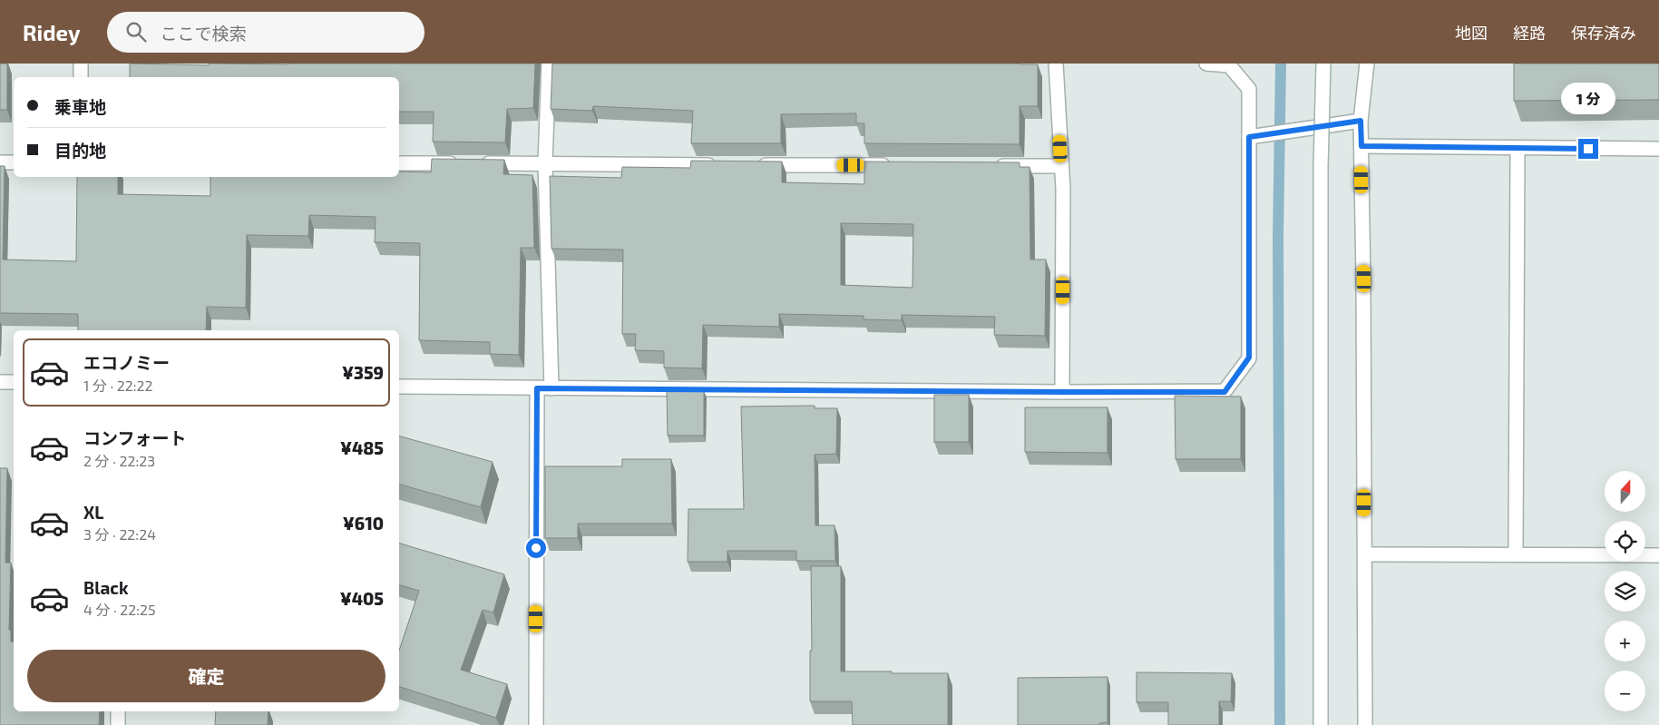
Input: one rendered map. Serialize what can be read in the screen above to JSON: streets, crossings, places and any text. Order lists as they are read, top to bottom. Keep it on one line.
{"north":"top","page":{"header":"Ridey","search":"ここで検索","nav":["地図","経路","保存済み"],"banner":["乗車地","目的地"],"bubble":"1 分","list":[{"name":"エコノミー","note":"1 分 · 22:22","value":"¥359"},{"name":"コンフォート","note":"2 分 · 22:23","value":"¥485"},{"name":"XL","note":"3 分 · 22:24","value":"¥610"},{"name":"Black","note":"4 分 · 22:25","value":"¥405"}],"map_buttons":["+","−"],"buttons":"確定"}}
